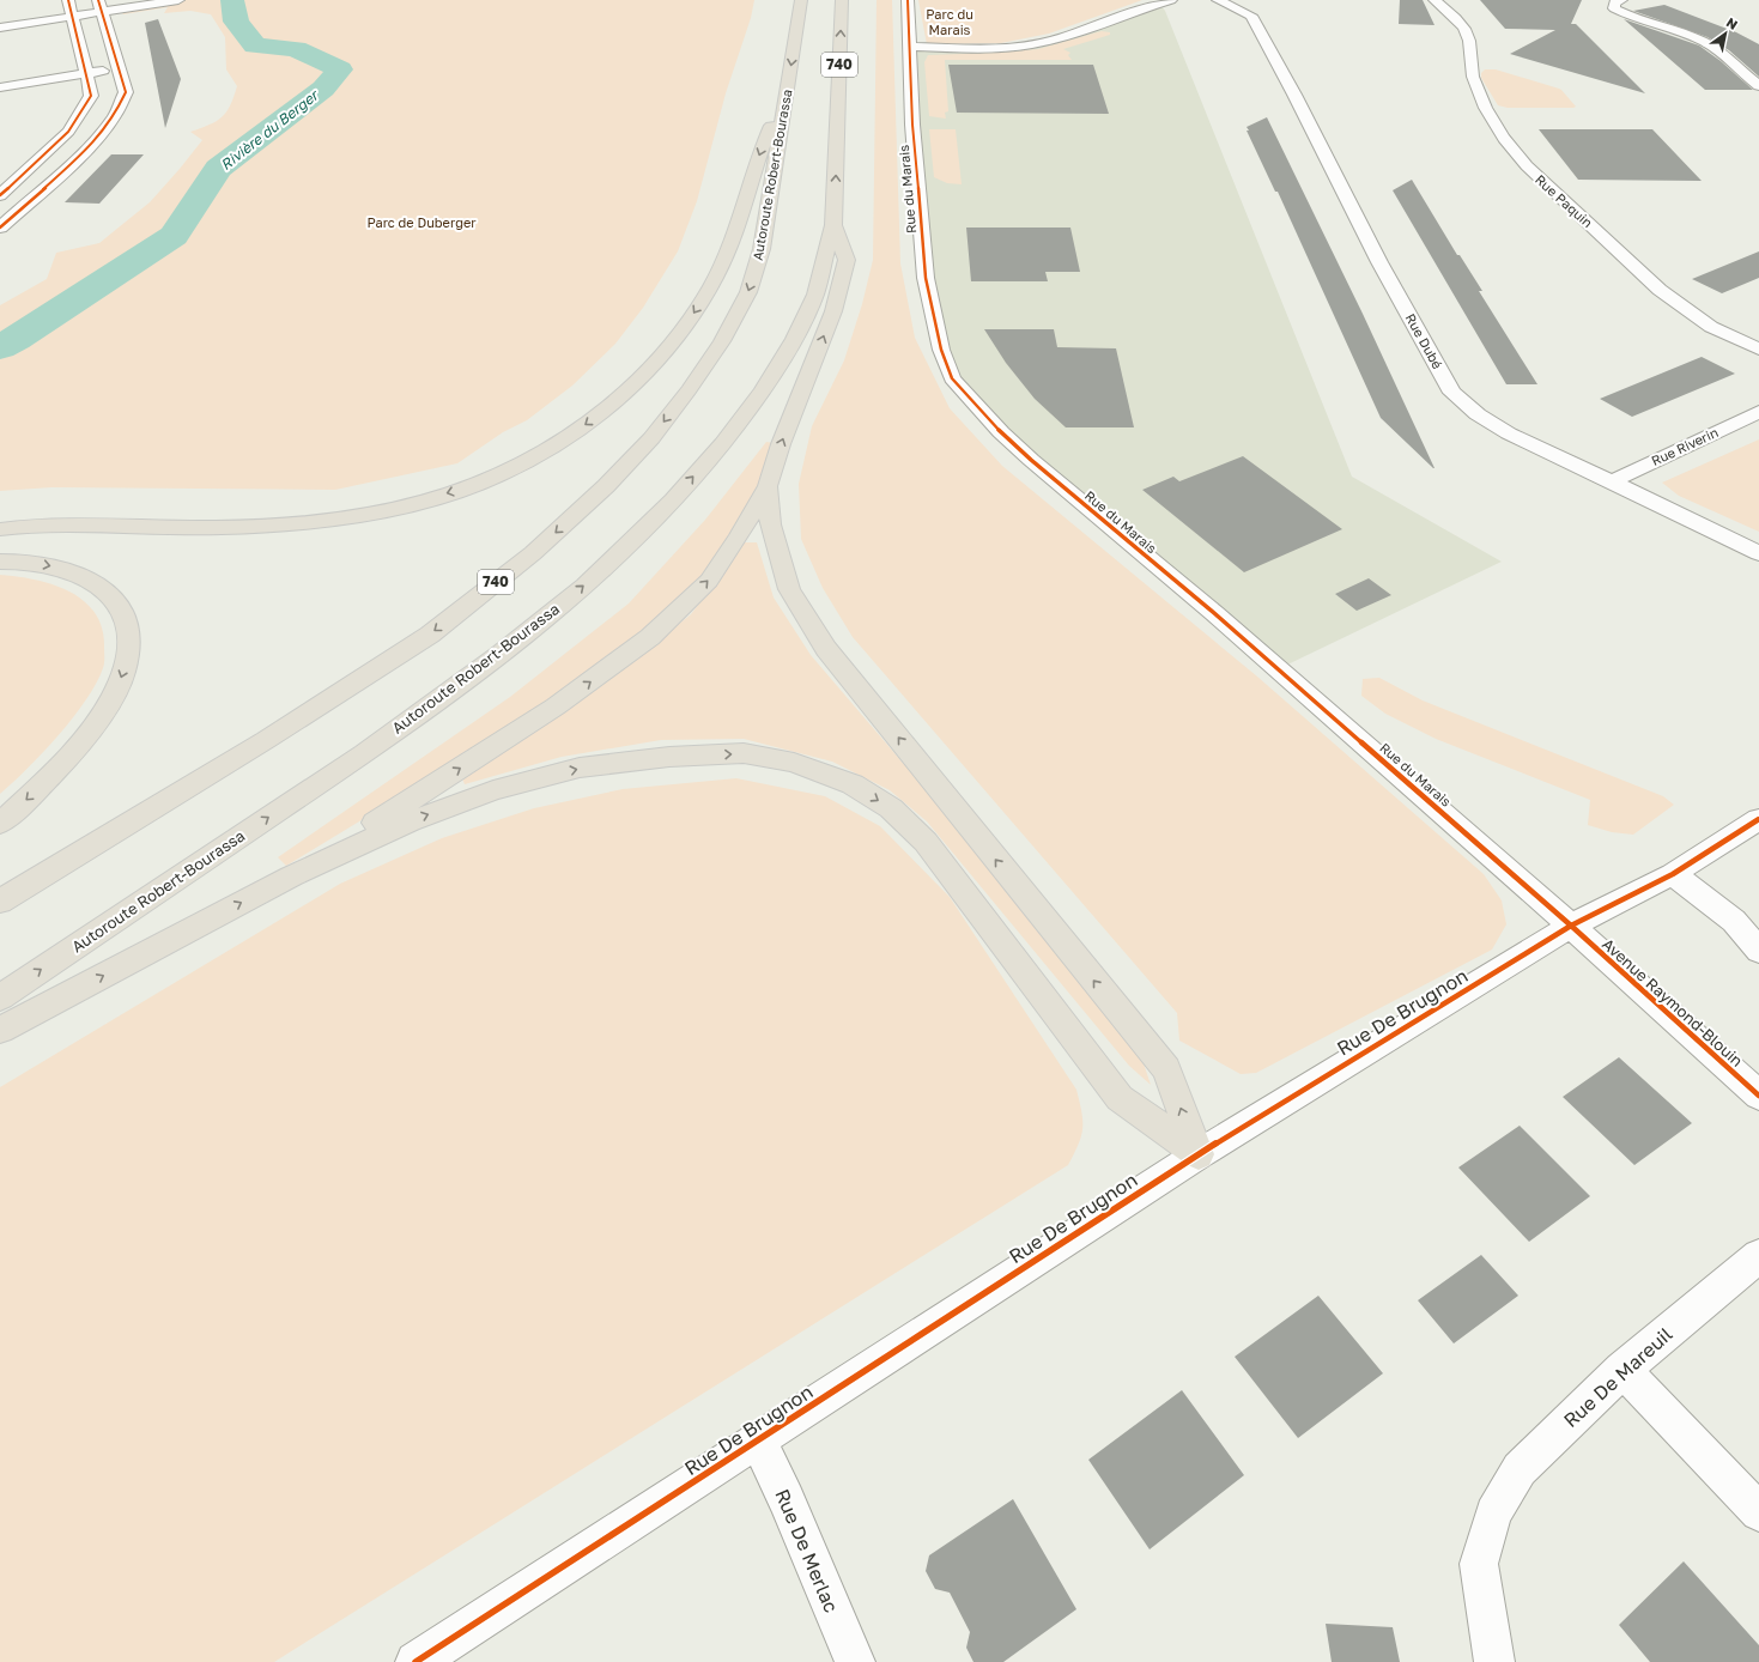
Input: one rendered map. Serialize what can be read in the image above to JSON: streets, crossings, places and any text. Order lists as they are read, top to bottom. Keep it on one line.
{"streets":{"highway":["740","Autoroute Robert-Bourassa"],"street":["Rue du Marais","Rue Paquin","Rue Dubé","Rue Riverin","Avenue Raymond-Blouin","Rue De Brugnon","Rue De Mareuil","Rue De Merlac"]},"crossings":[["Rue du Marais","Avenue Raymond-Blouin"],["Rue du Marais","Rue De Brugnon"],["Rue Dubé","Rue Riverin"],["Avenue Raymond-Blouin","Rue De Brugnon"],["Rue De Brugnon","Rue De Merlac"]],"water":["Rivière du Berger"],"parks":["Parc du Marais","Parc de Duberger"],"north":"top right"}
